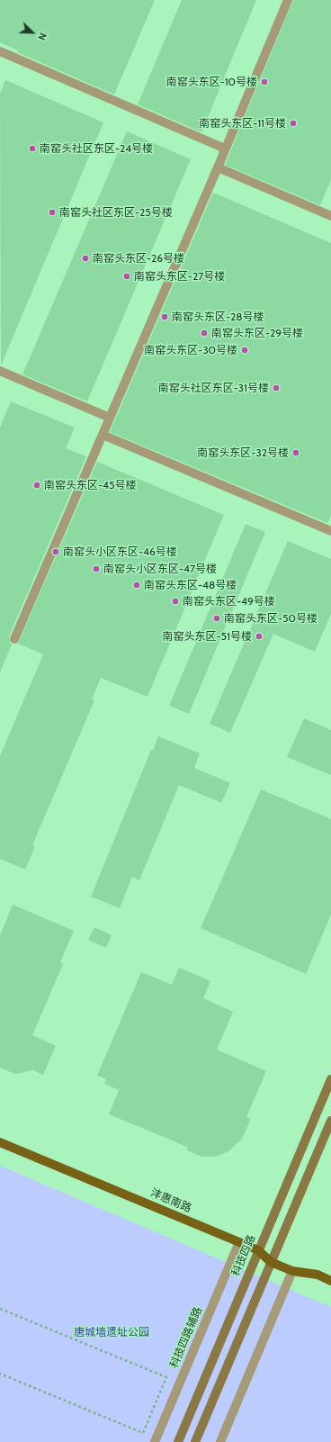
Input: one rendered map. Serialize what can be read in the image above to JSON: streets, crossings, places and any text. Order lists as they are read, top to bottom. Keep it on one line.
{"streets":{"main road":["沣惠南路"],"street":["科技四路","科技四路辅路"]},"crossings":[["沣惠南路","科技四路"],["沣惠南路","科技四路辅路"]],"parks":["唐城墙遗址公园"],"places":["南窑头东区-10号楼","南窑头东区-11号楼","南窑头社区东区-24号楼","南窑头社区东区-25号楼","南窑头东区-26号楼","南窑头东区-27号楼","南窑头东区-28号楼","南窑头东区-29号楼","南窑头东区-30号楼","南窑头社区东区-31号楼","南窑头东区-32号楼","南窑头东区-45号楼","南窑头小区东区-46号楼","南窑头小区东区-47号楼","南窑头东区-48号楼","南窑头东区-49号楼","南窑头东区-50号楼","南窑头东区-51号楼"],"north":"bottom right"}
